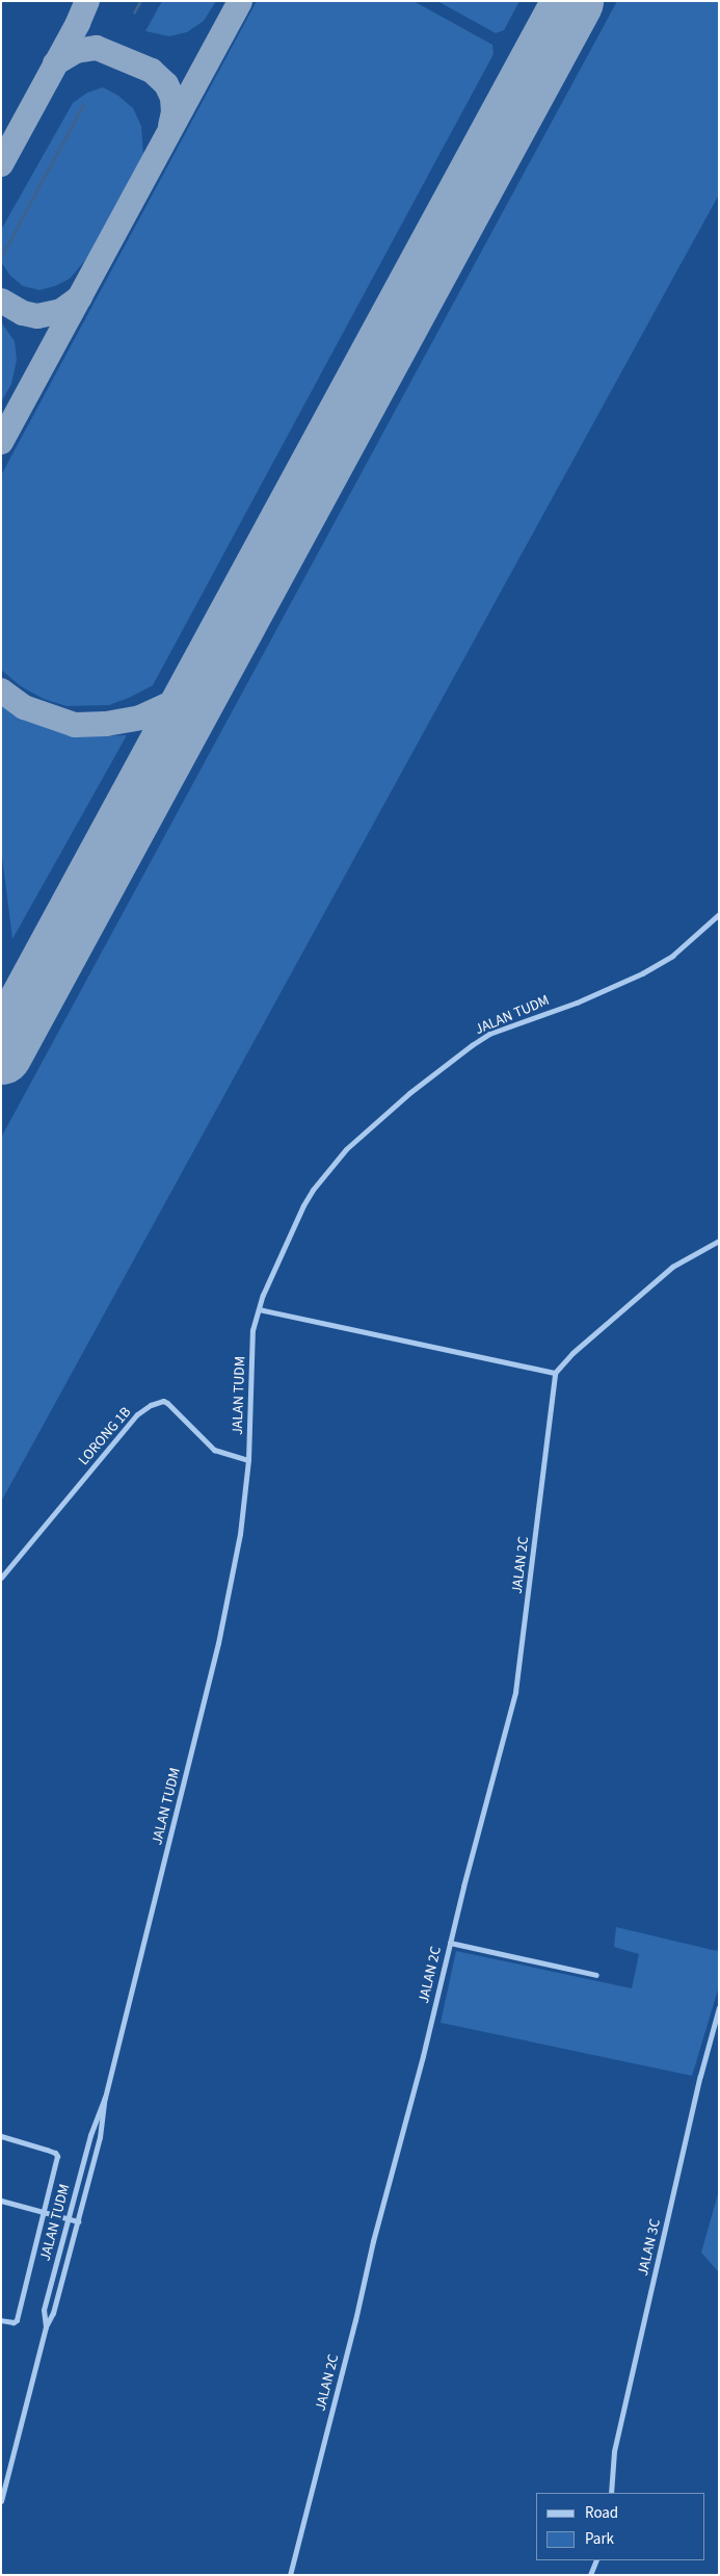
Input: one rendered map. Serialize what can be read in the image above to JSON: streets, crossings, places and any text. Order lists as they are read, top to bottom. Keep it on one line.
{"streets":{"street":["JALAN TUDM","LORONG 1B","JALAN 2C","JALAN 3C"]},"crossings":[["JALAN TUDM","LORONG 1B"]],"legend":["Road","Park"]}
